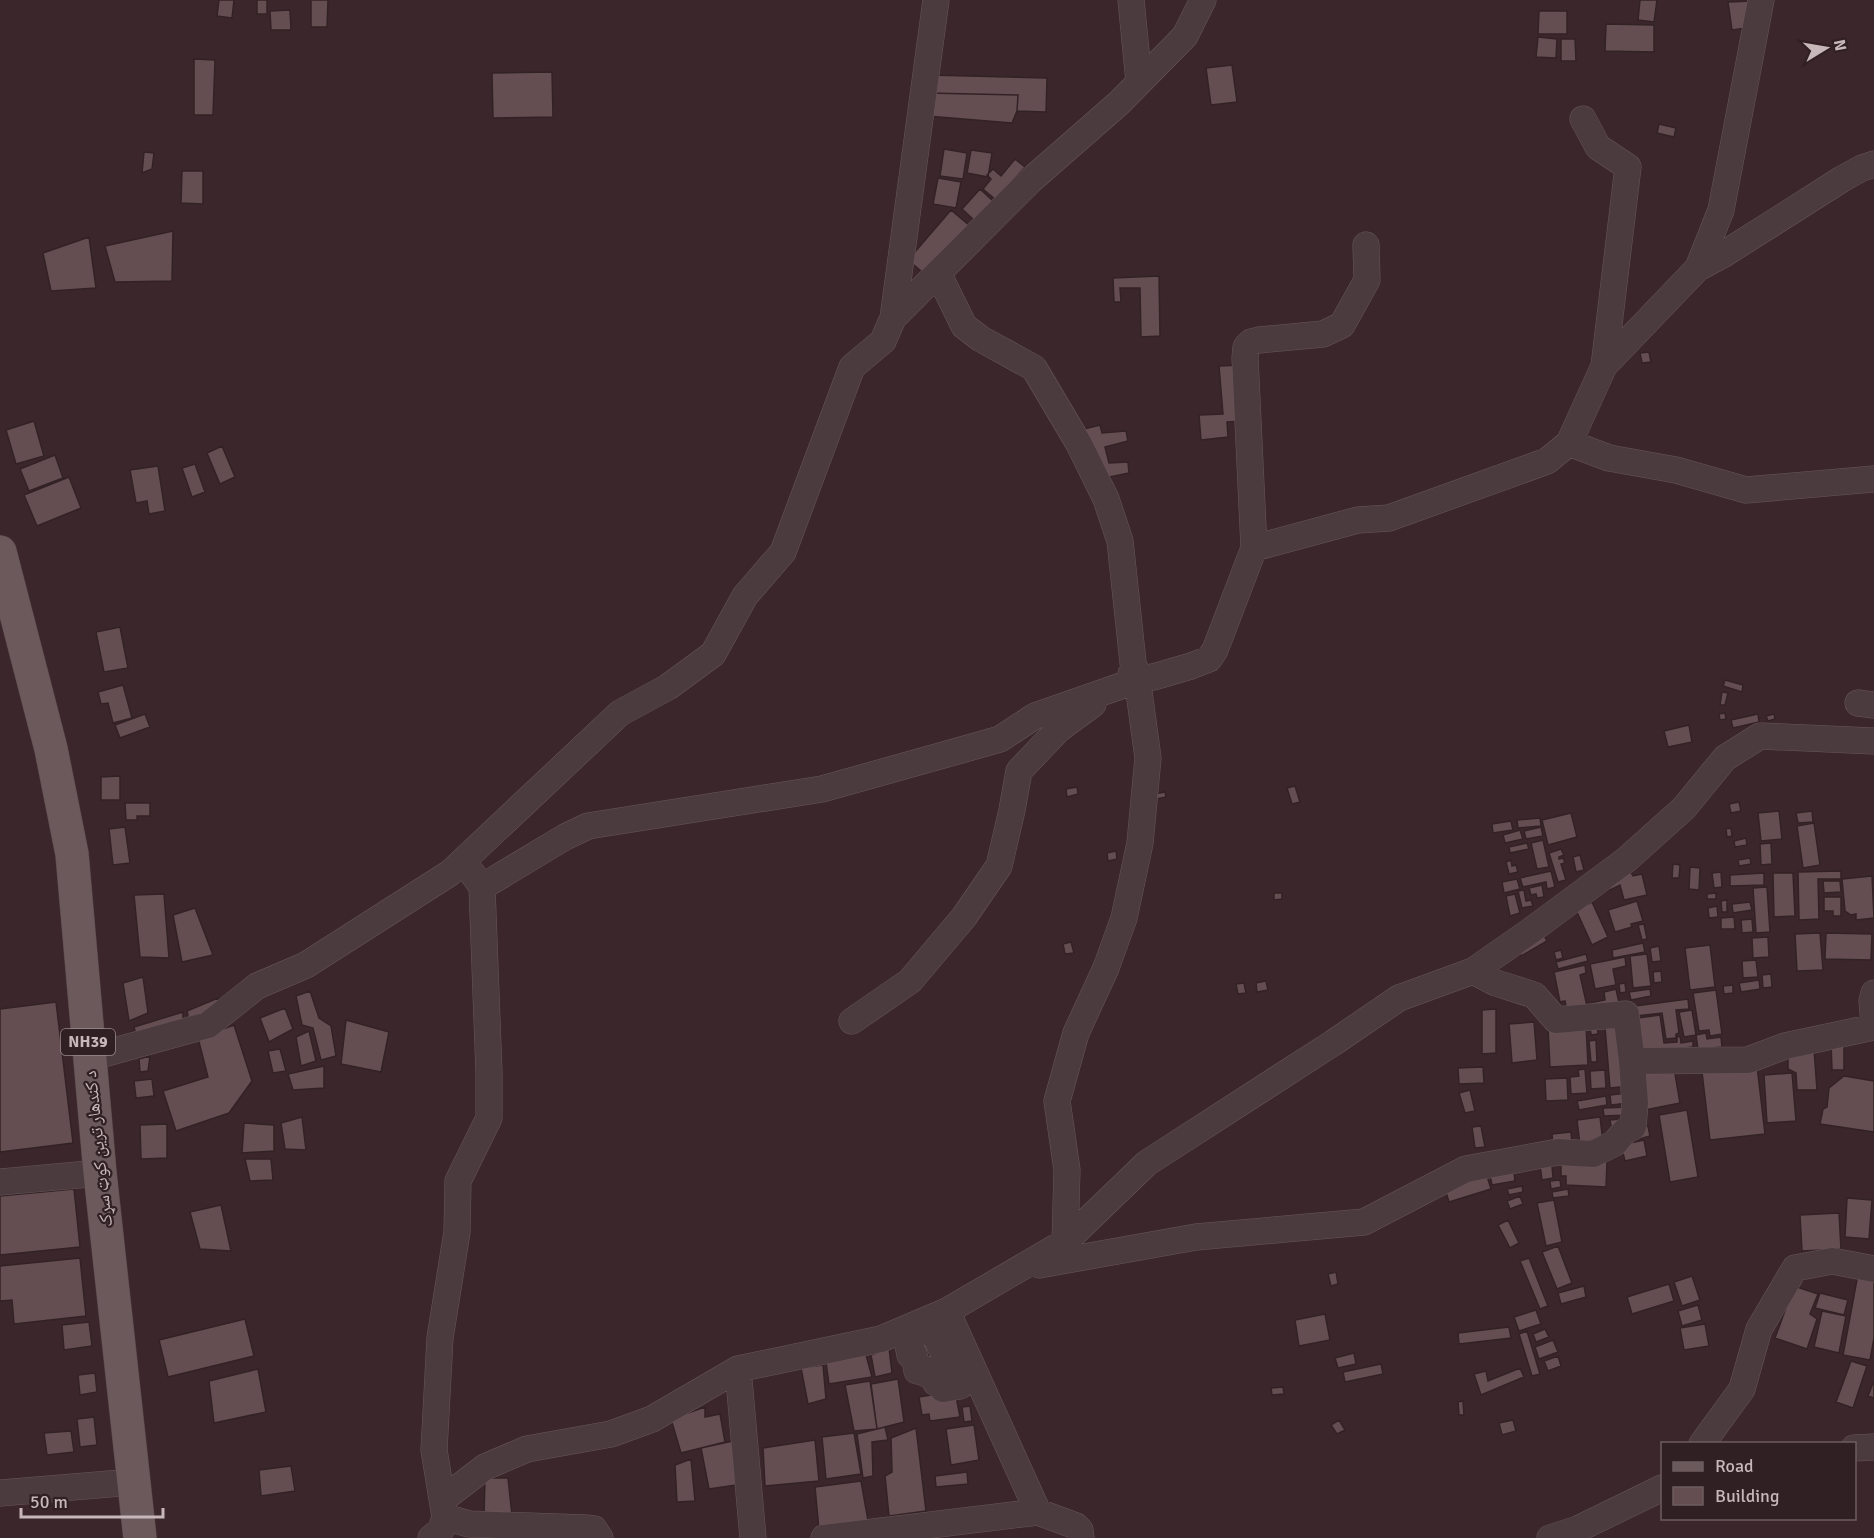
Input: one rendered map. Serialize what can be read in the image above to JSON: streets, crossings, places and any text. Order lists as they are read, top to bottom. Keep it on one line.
{"streets":{"main road":["NH39","د کندهار ترين کوټ سړک"]},"legend":["Road","Building"],"scale_bar":"50 m","north":"right"}
